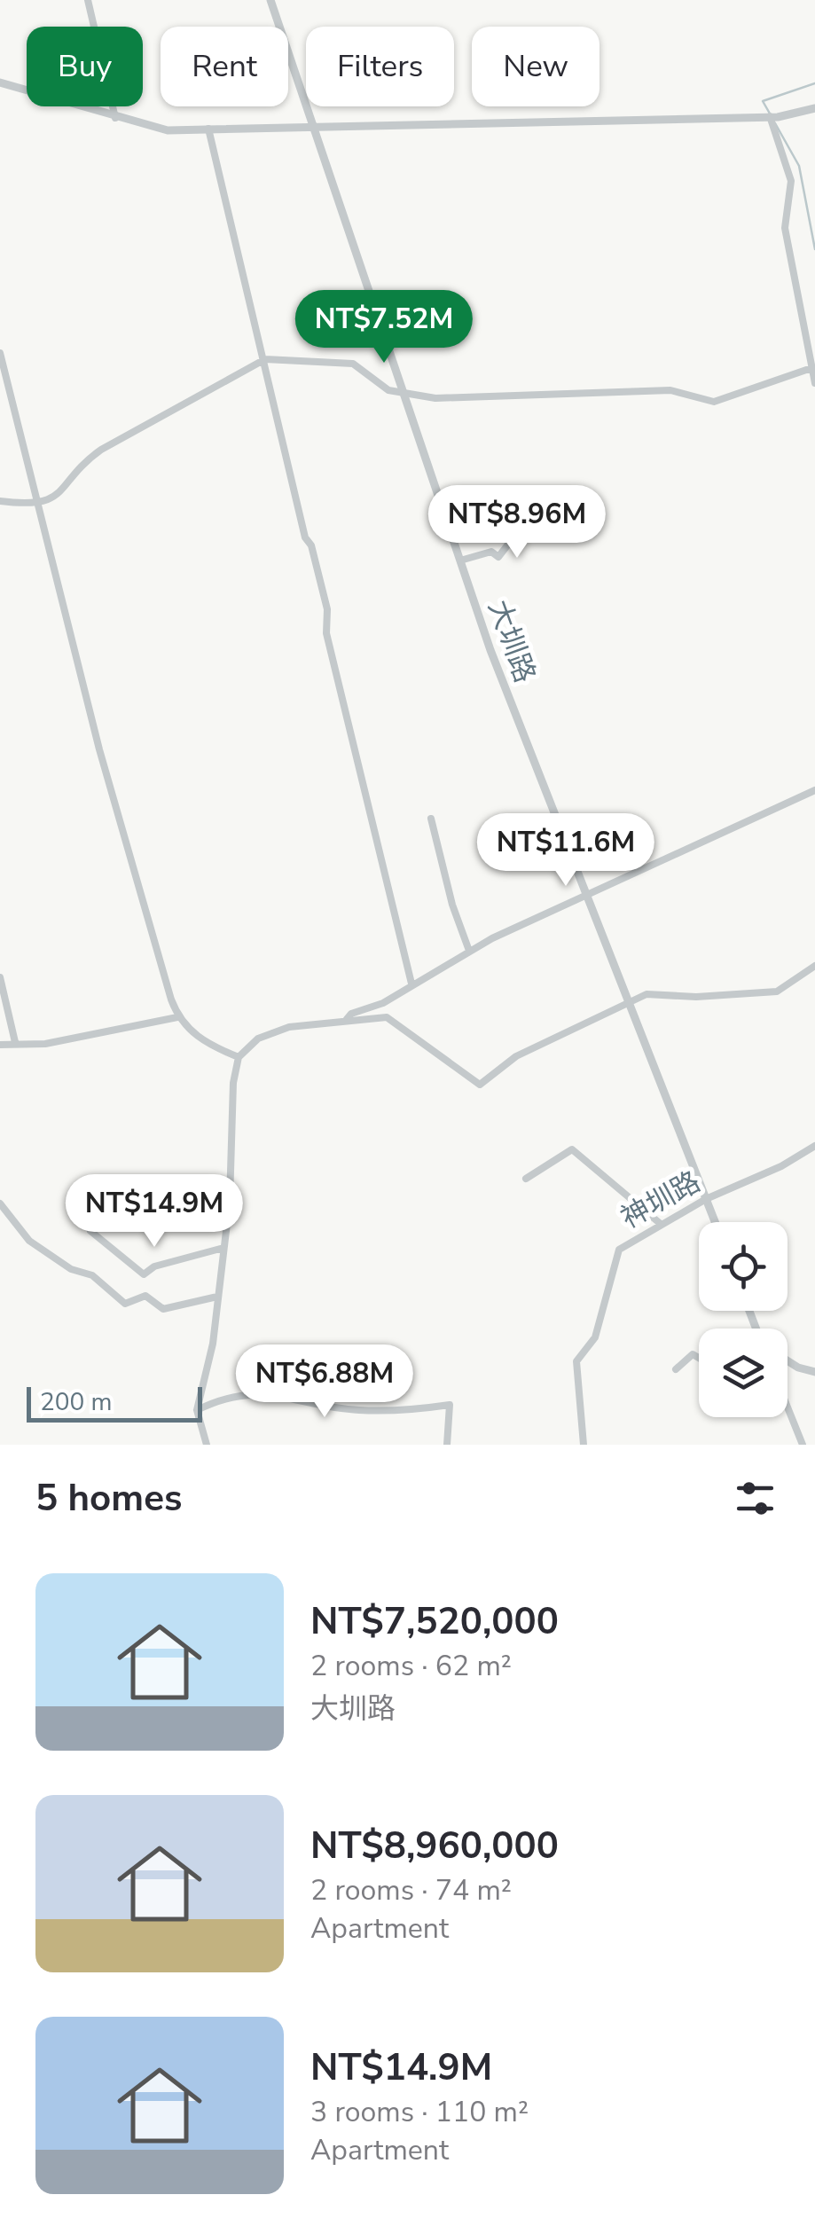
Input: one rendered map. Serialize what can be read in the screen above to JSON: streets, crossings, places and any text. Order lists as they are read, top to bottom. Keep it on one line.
{"streets":{"street":["大圳路","神圳路"]},"crossings":[["大圳路","神圳路"]],"scale_bar":"200 m","page":{"chip":["Buy","Rent","Filters","New"],"price":["NT$7.52M","NT$8.96M","NT$11.6M","NT$14.9M","NT$6.88M"],"scale":"200 m","heading":"5 homes","list":[{"name":"NT$7,520,000","note":"2 rooms · 62 m² · 大圳路"},{"name":"NT$8,960,000","note":"2 rooms · 74 m² · Apartment"},{"name":"NT$14.9M","note":"3 rooms · 110 m² · Apartment"}]}}
